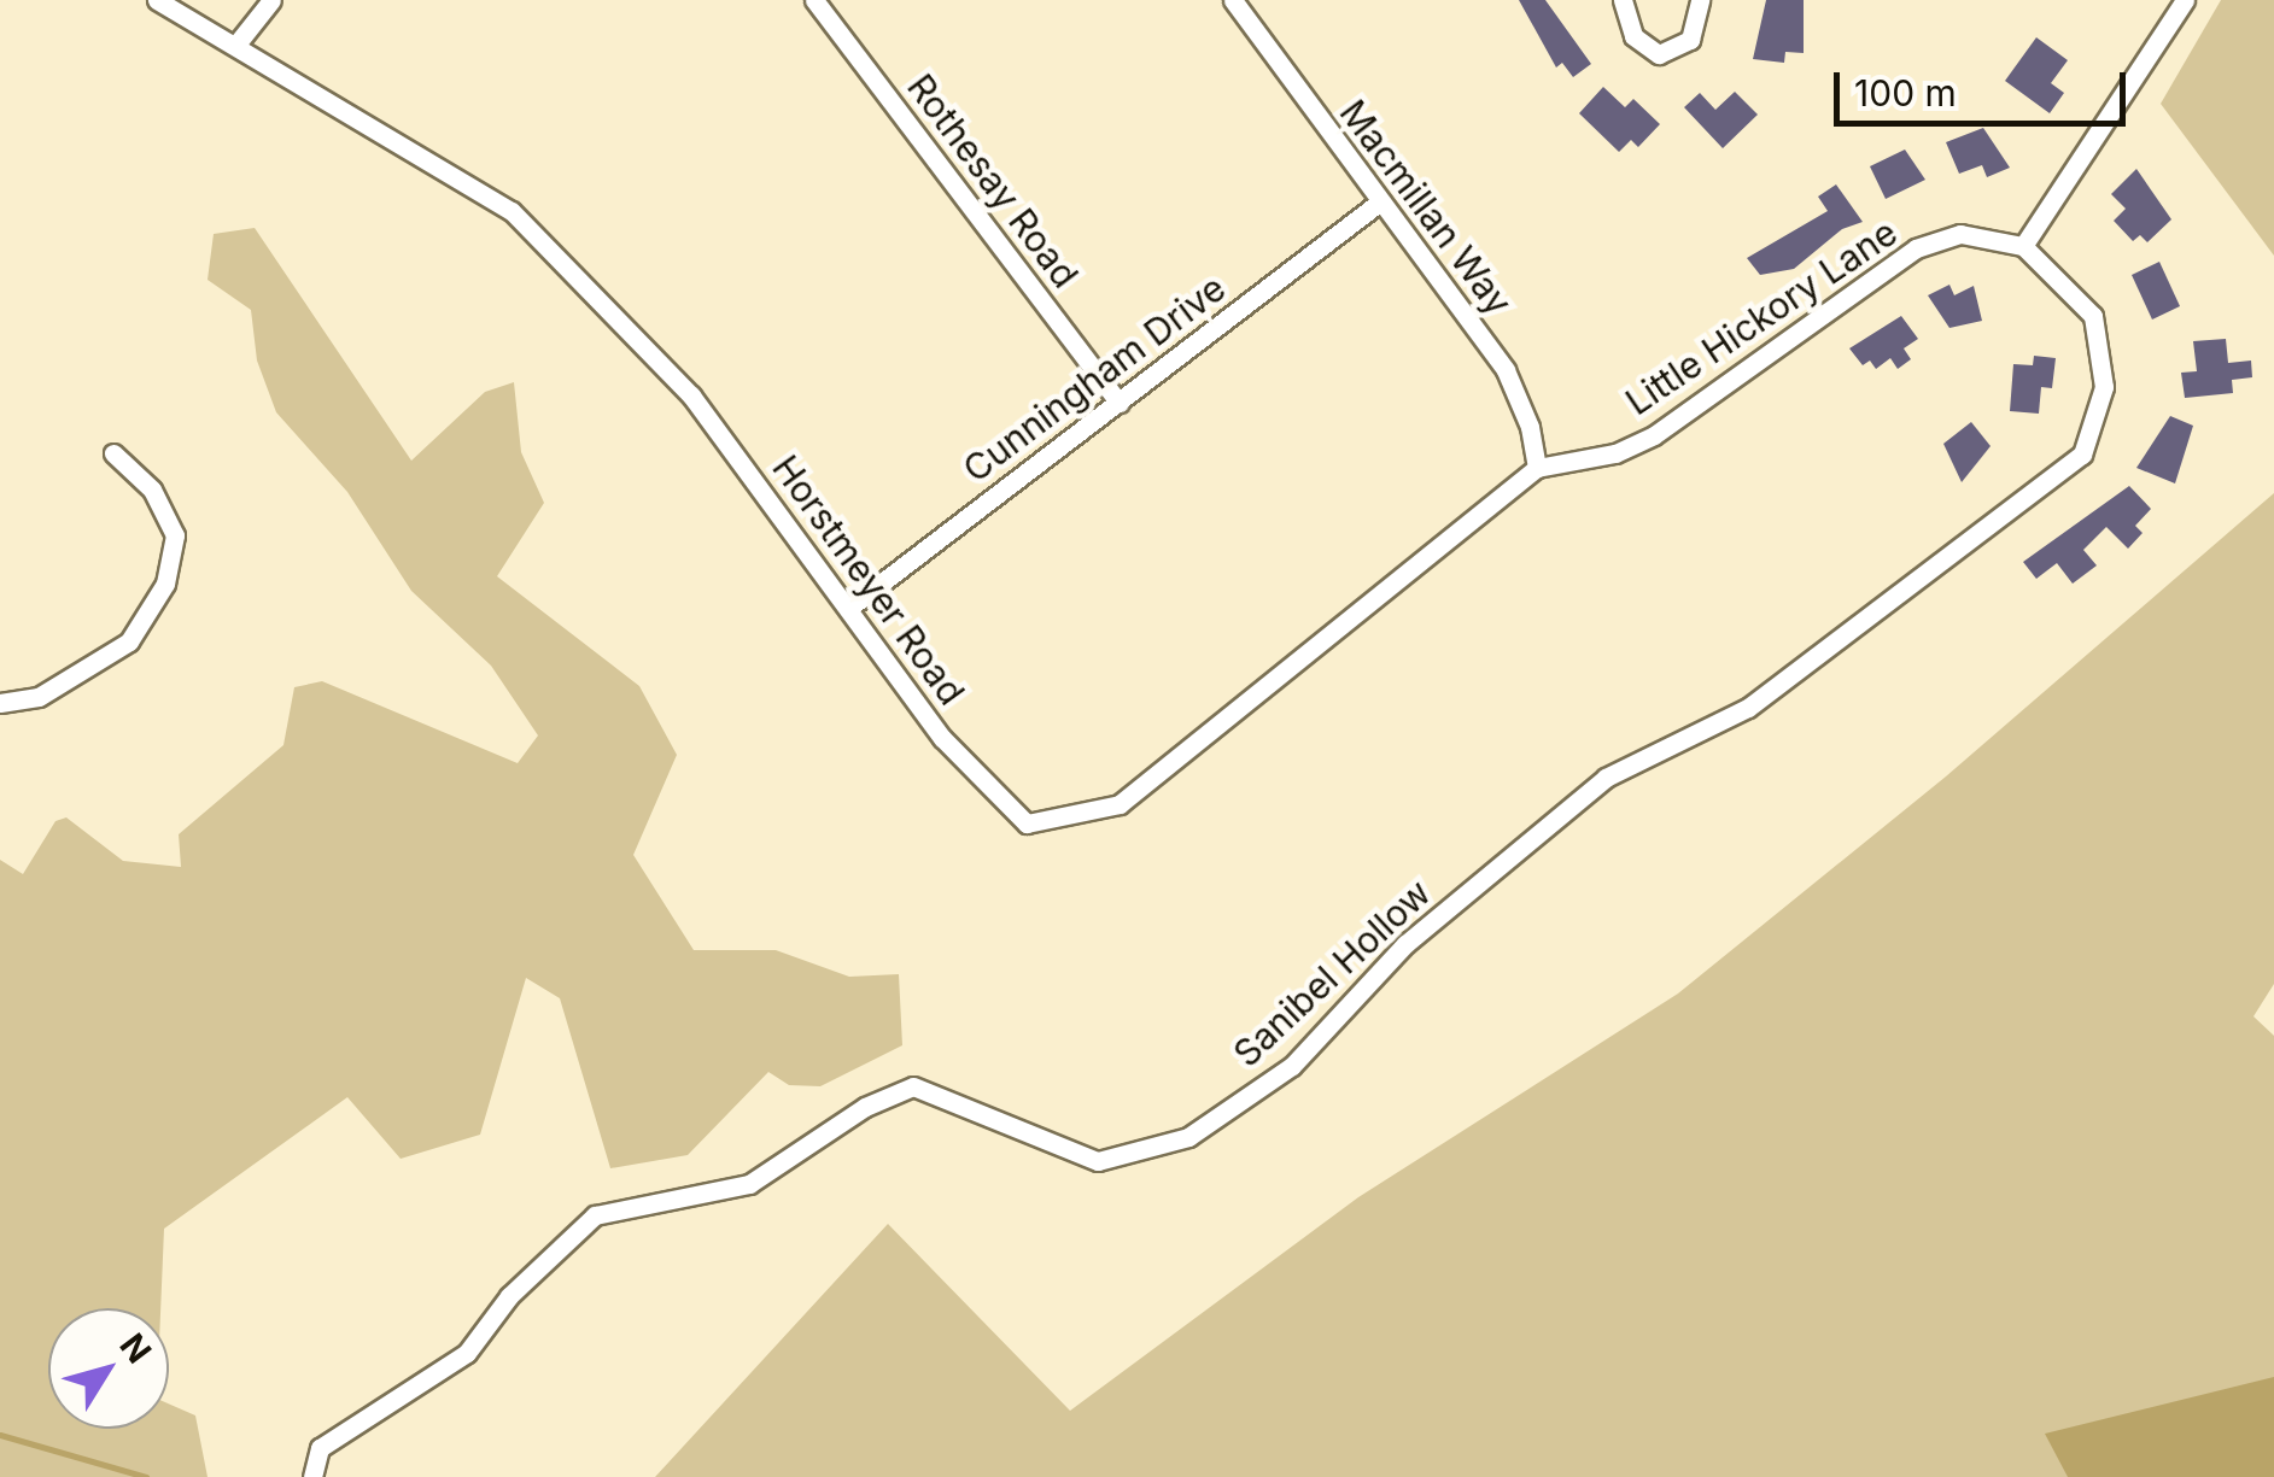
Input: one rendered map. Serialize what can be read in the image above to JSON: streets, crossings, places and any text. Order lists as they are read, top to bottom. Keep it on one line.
{"streets":{"street":["Rothesay Road","Macmillan Way","Little Hickory Lane","Cunningham Drive","Horstmeyer Road","Sanibel Hollow"]},"crossings":[["Rothesay Road","Cunningham Drive"],["Macmillan Way","Little Hickory Lane"],["Macmillan Way","Cunningham Drive"],["Macmillan Way","Horstmeyer Road"],["Little Hickory Lane","Horstmeyer Road"],["Little Hickory Lane","Sanibel Hollow"],["Cunningham Drive","Horstmeyer Road"]],"scale_bar":"100 m","north":"top right"}
